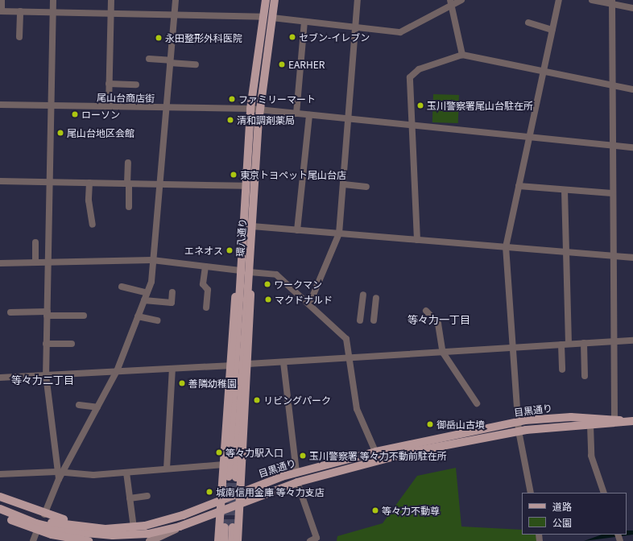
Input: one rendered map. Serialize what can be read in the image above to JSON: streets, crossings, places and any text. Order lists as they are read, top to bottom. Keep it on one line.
{"streets":{"main road":["環八通り","目黒通り"],"street":["尾山台商店街"]},"crossings":[["尾山台商店街","環八通り"]],"districts":["等々力一丁目","等々力二丁目"],"places":["セブン-イレブン","永田整形外科医院","EARHER","ファミリーマート","玉川警察署尾山台駐在所","ローソン","清和調剤薬局","尾山台地区会館","東京トヨペット尾山台店","エネオス","ワークマン","マクドナルド","善隣幼稚園","リビングパーク","御岳山古墳","等々力駅入口","玉川警察署 等々力不動前駐在所","城南信用金庫 等々力支店","等々力不動尊"],"legend":["道路","公園"]}
